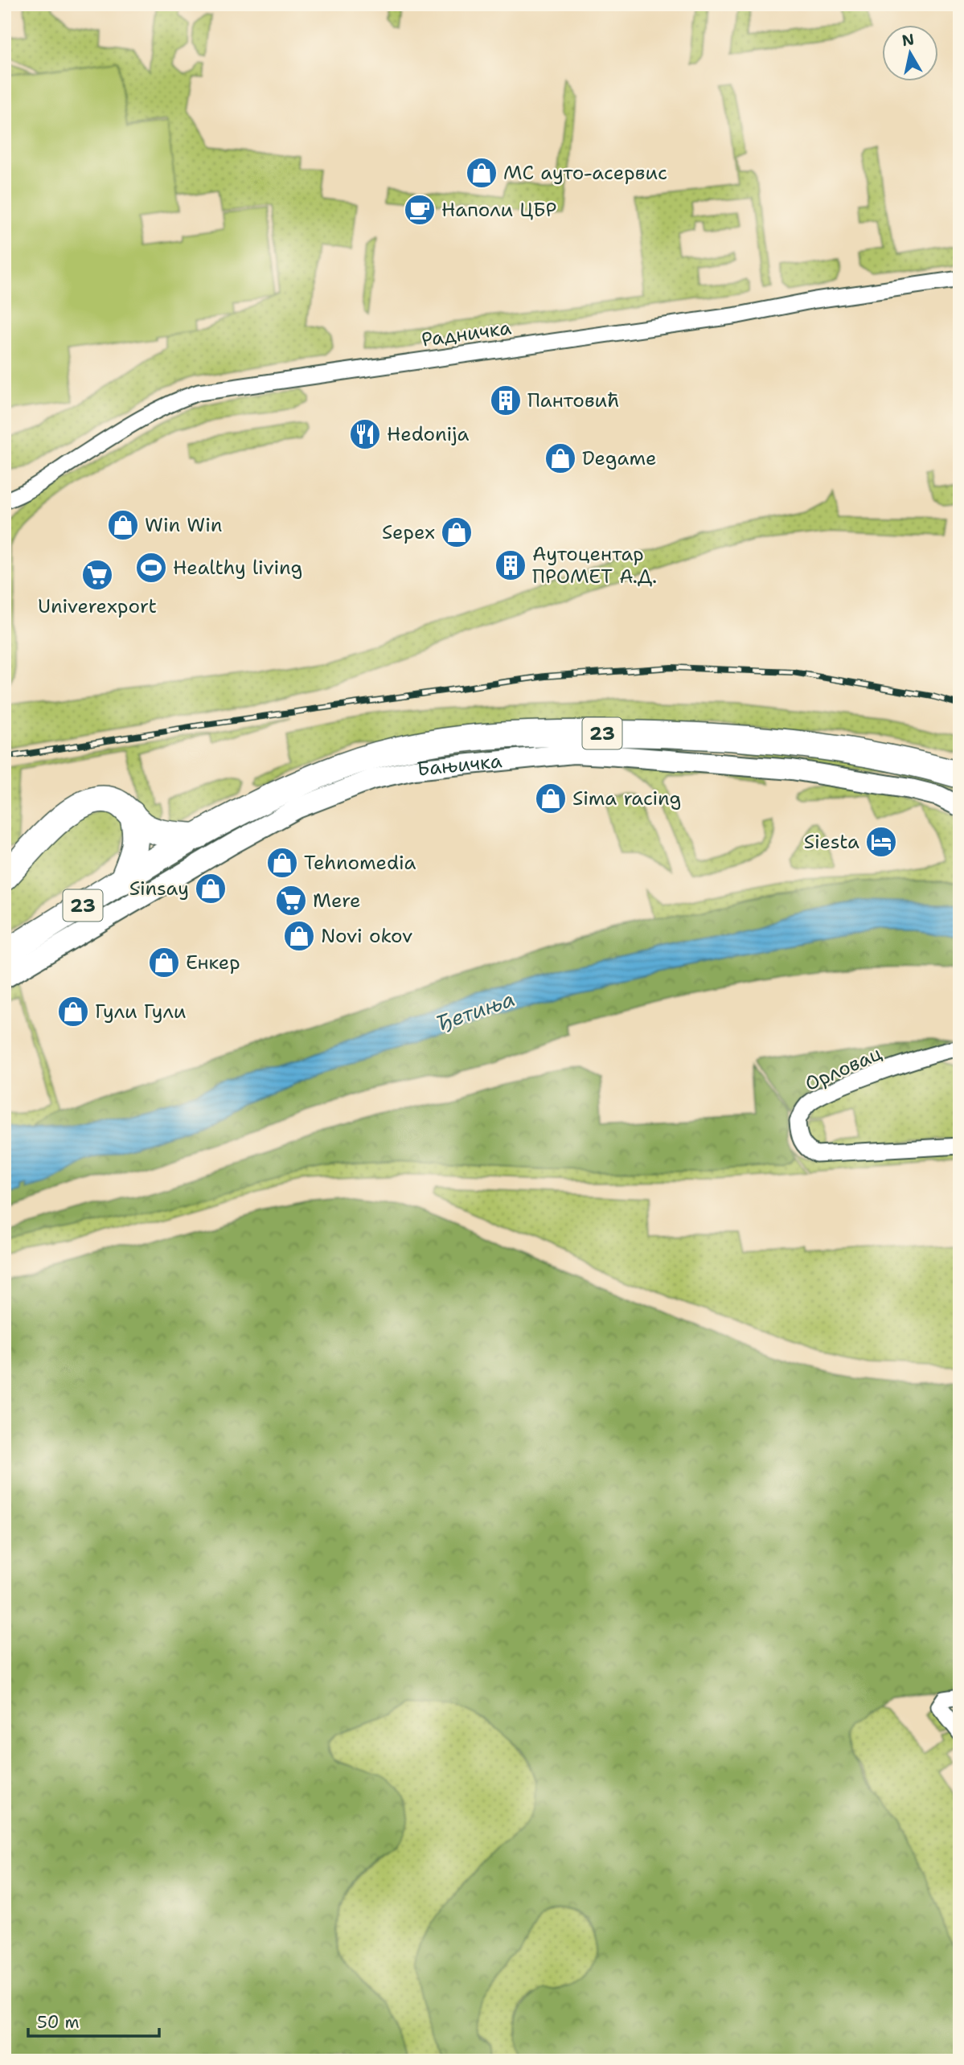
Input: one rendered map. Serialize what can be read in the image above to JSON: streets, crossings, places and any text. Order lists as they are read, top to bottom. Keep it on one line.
{"streets":{"main road":["23"],"street":["Радничка","Бањичка","Орловац"]},"water":["Ђетиња"],"places":{"shop":["МС ауто-асервис","Degame","Win Win","Sepex","Sima racing","Tehnomedia","Sinsay","Novi okov","Енкер","Гули Гули"],"cafe":["Наполи ЦБР"],"building":["Пантовић","Аутоцентар ПРОМЕТ А.Д."],"restaurant":["Hedonija"],"sports":["Healthy living"],"supermarket":["Univerexport","Mere"],"hotel":["Siesta"]},"scale_bar":"50 m","north":"top"}
